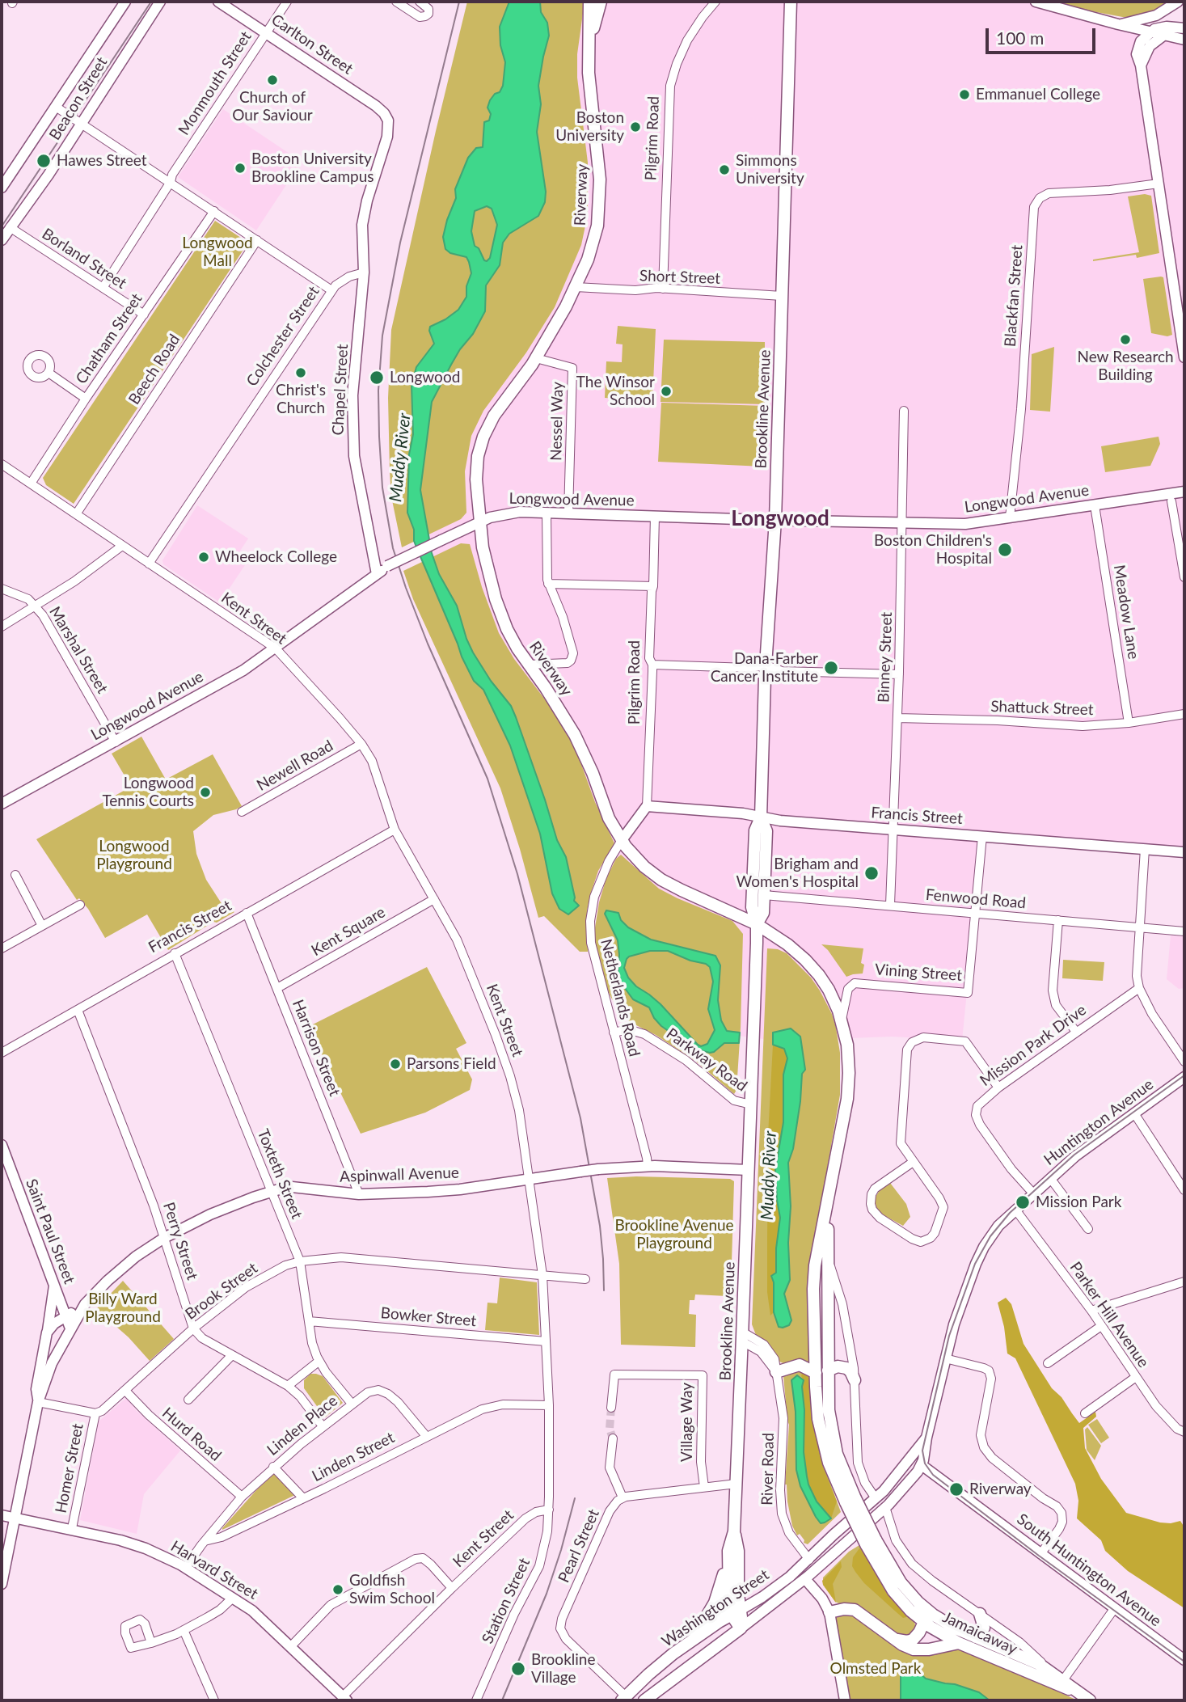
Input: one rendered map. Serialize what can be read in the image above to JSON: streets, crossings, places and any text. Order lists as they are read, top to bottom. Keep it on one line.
{"streets":{"highway":["Riverway","Brookline Avenue","Washington Street","Jamaicaway"],"main road":["Carlton Street","Beacon Street","Chapel Street","Longwood Avenue","Francis Street","Huntington Avenue","Aspinwall Avenue","Saint Paul Street","Harvard Street","South Huntington Avenue"],"street":["Monmouth Street","Pilgrim Road","Borland Street","Short Street","Blackfan Street","Colchester Street","Chatham Street","Beech Road","Nessel Way","Meadow Lane","Kent Street","Marshal Street","Binney Street","Shattuck Street","Newell Road","Fenwood Road","Kent Square","Vining Street","Netherlands Road","Mission Park Drive","Harrison Street","Parkway Road","Toxteth Street","Perry Street","Brook Street","Parker Hill Avenue","Bowker Street","Village Way","Linden Place","Hurd Road","Linden Street","Homer Street","River Road","Pearl Street","Station Street"]},"crossings":[["Carlton Street","Monmouth Street"],["Carlton Street","Colchester Street"],["Carlton Street","Chapel Street"],["Monmouth Street","Borland Street"],["Beacon Street","Borland Street"],["Pilgrim Road","Short Street"],["Pilgrim Road","Longwood Avenue"],["Pilgrim Road","Francis Street"],["Riverway","Short Street"],["Riverway","Brookline Avenue"],["Riverway","Nessel Way"],["Riverway","Longwood Avenue"],["Riverway","Vining Street"],["Riverway","Netherlands Road"],["Riverway","Jamaicaway"],["Borland Street","Chatham Street"],["Short Street","Brookline Avenue"],["Blackfan Street","Longwood Avenue"],["Colchester Street","Chapel Street"],["Colchester Street","Kent Street"],["Chatham Street","Kent Street"],["Beech Road","Kent Street"],["Chapel Street","Longwood Avenue"],["Brookline Avenue","Longwood Avenue"],["Brookline Avenue","Francis Street"],["Brookline Avenue","Fenwood Road"],["Brookline Avenue","Parkway Road"],["Brookline Avenue","Aspinwall Avenue"],["Brookline Avenue","Washington Street"],["Nessel Way","Longwood Avenue"],["Longwood Avenue","Meadow Lane"],["Longwood Avenue","Kent Street"],["Longwood Avenue","Marshal Street"],["Longwood Avenue","Binney Street"],["Meadow Lane","Shattuck Street"],["Kent Street","Newell Road"],["Kent Street","Francis Street"],["Kent Street","Kent Square"],["Kent Street","Aspinwall Avenue"],["Kent Street","Brook Street"],["Kent Street","Bowker Street"],["Kent Street","Linden Street"],["Kent Street","Harvard Street"],["Kent Street","Station Street"],["Binney Street","Shattuck Street"],["Binney Street","Francis Street"],["Binney Street","Fenwood Road"],["Francis Street","Vining Street"],["Francis Street","Harrison Street"],["Francis Street","Toxteth Street"],["Francis Street","Perry Street"],["Fenwood Road","Vining Street"],["Kent Square","Harrison Street"],["Netherlands Road","Parkway Road"],["Netherlands Road","Aspinwall Avenue"],["Mission Park Drive","Huntington Avenue"],["Harrison Street","Aspinwall Avenue"],["Huntington Avenue","Parker Hill Avenue"],["Huntington Avenue","South Huntington Avenue"],["Huntington Avenue","Washington Street"],["Toxteth Street","Aspinwall Avenue"],["Toxteth Street","Brook Street"],["Toxteth Street","Bowker Street"],["Toxteth Street","Linden Place"],["Aspinwall Avenue","Saint Paul Street"],["Aspinwall Avenue","Perry Street"],["Aspinwall Avenue","Harvard Street"],["Perry Street","Brook Street"],["Brook Street","Hurd Road"],["Brook Street","Homer Street"],["Linden Place","Hurd Road"],["Linden Place","Linden Street"],["Homer Street","Harvard Street"],["River Road","Washington Street"],["Pearl Street","Washington Street"]],"districts":["Longwood"],"water":["Muddy River"],"parks":["Longwood Mall","Longwood Playground","Brookline Avenue Playground","Billy Ward Playground","Olmsted Park"],"places":["Church of Our Saviour","Emmanuel College","Boston University","Hawes Street","Boston University Brookline Campus","Simmons University","New Research Building","Christ's Church","Longwood","The Winsor School","Boston Children's Hospital","Wheelock College","Dana-Farber Cancer Institute","Longwood Tennis Courts","Brigham and Women's Hospital","Parsons Field","Mission Park","Riverway","Goldfish Swim School","Brookline Village"],"scale_bar":"100 m"}
